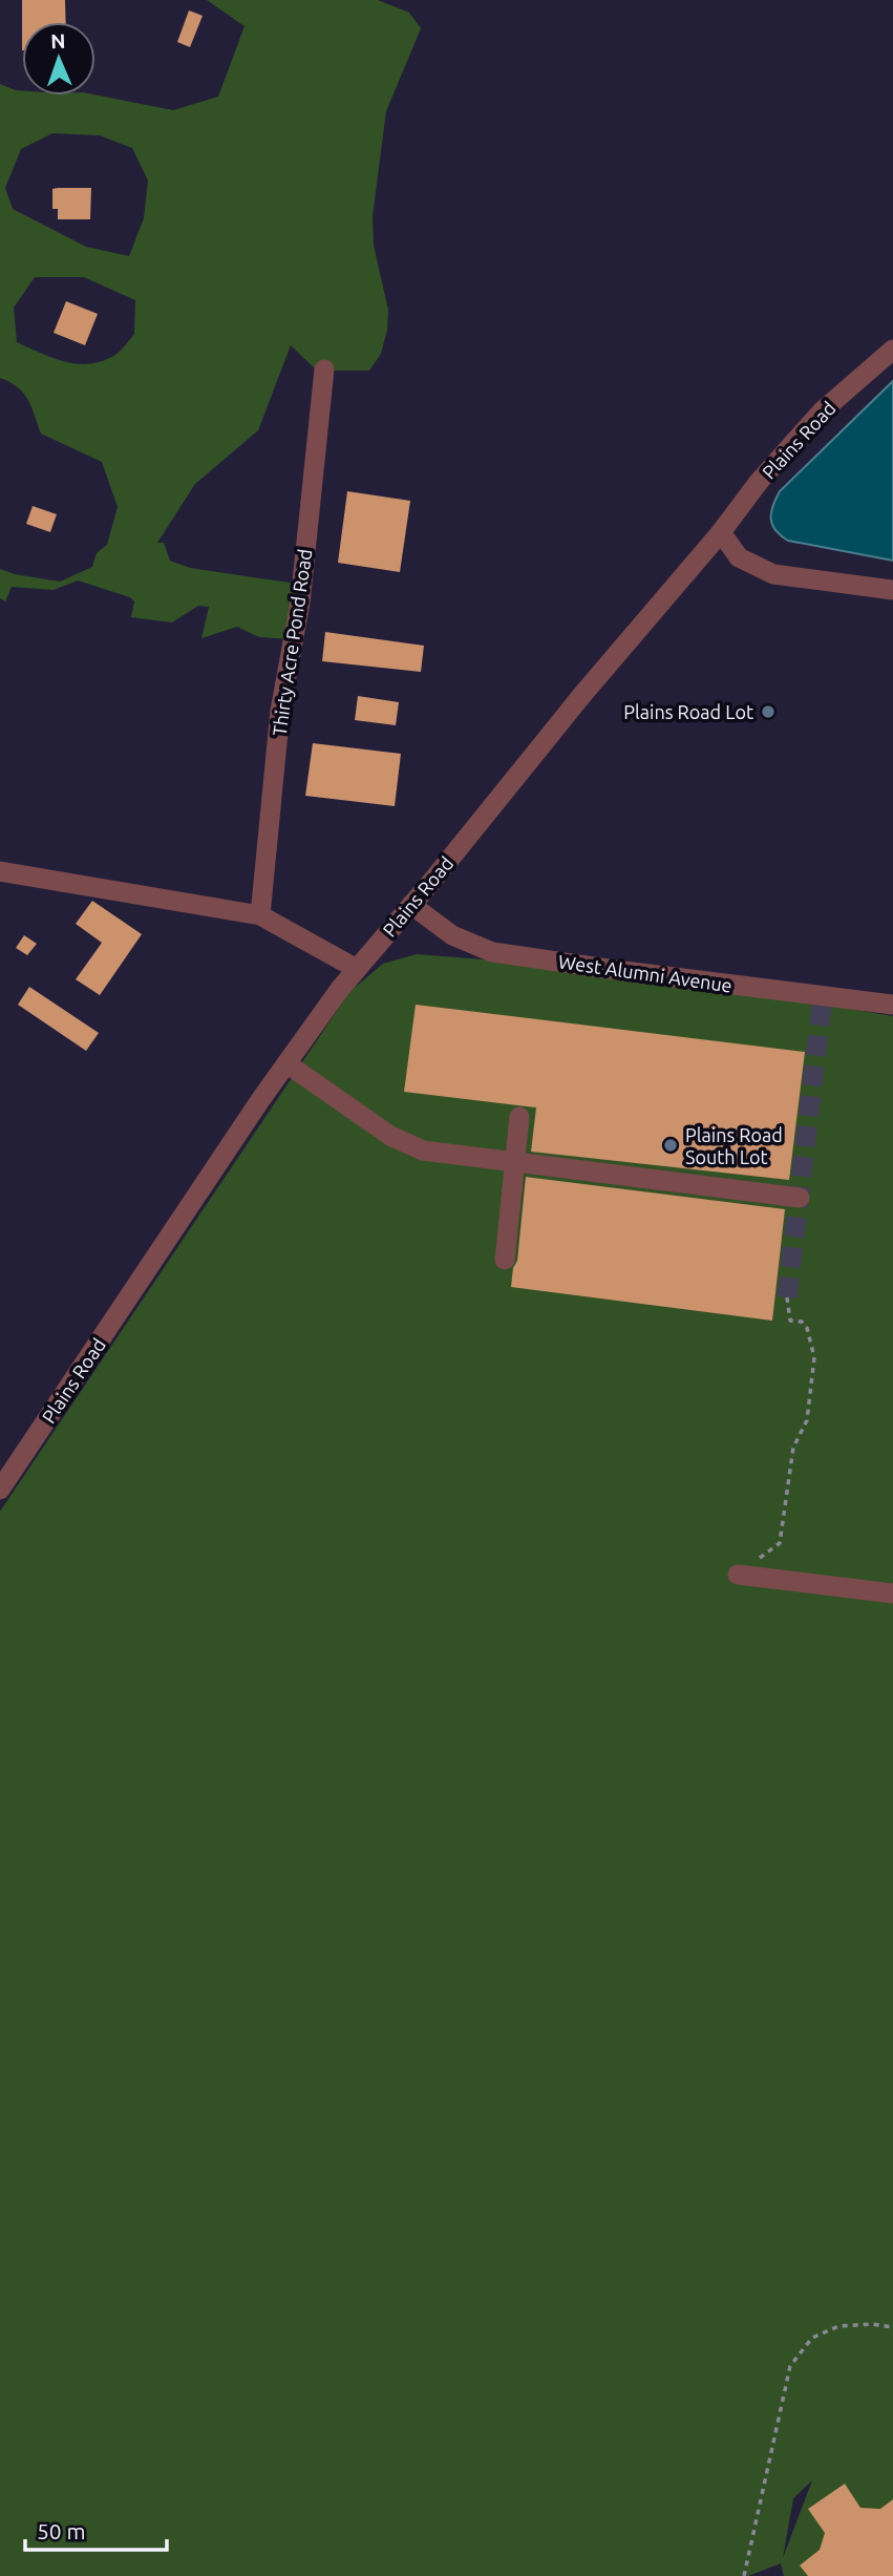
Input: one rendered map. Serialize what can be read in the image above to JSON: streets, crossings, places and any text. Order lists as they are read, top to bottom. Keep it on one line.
{"streets":{"street":["Plains Road","Thirty Acre Pond Road","West Alumni Avenue"]},"crossings":[["Plains Road","West Alumni Avenue"]],"places":["Plains Road Lot","Plains Road South Lot"],"scale_bar":"50 m","north":"top"}
